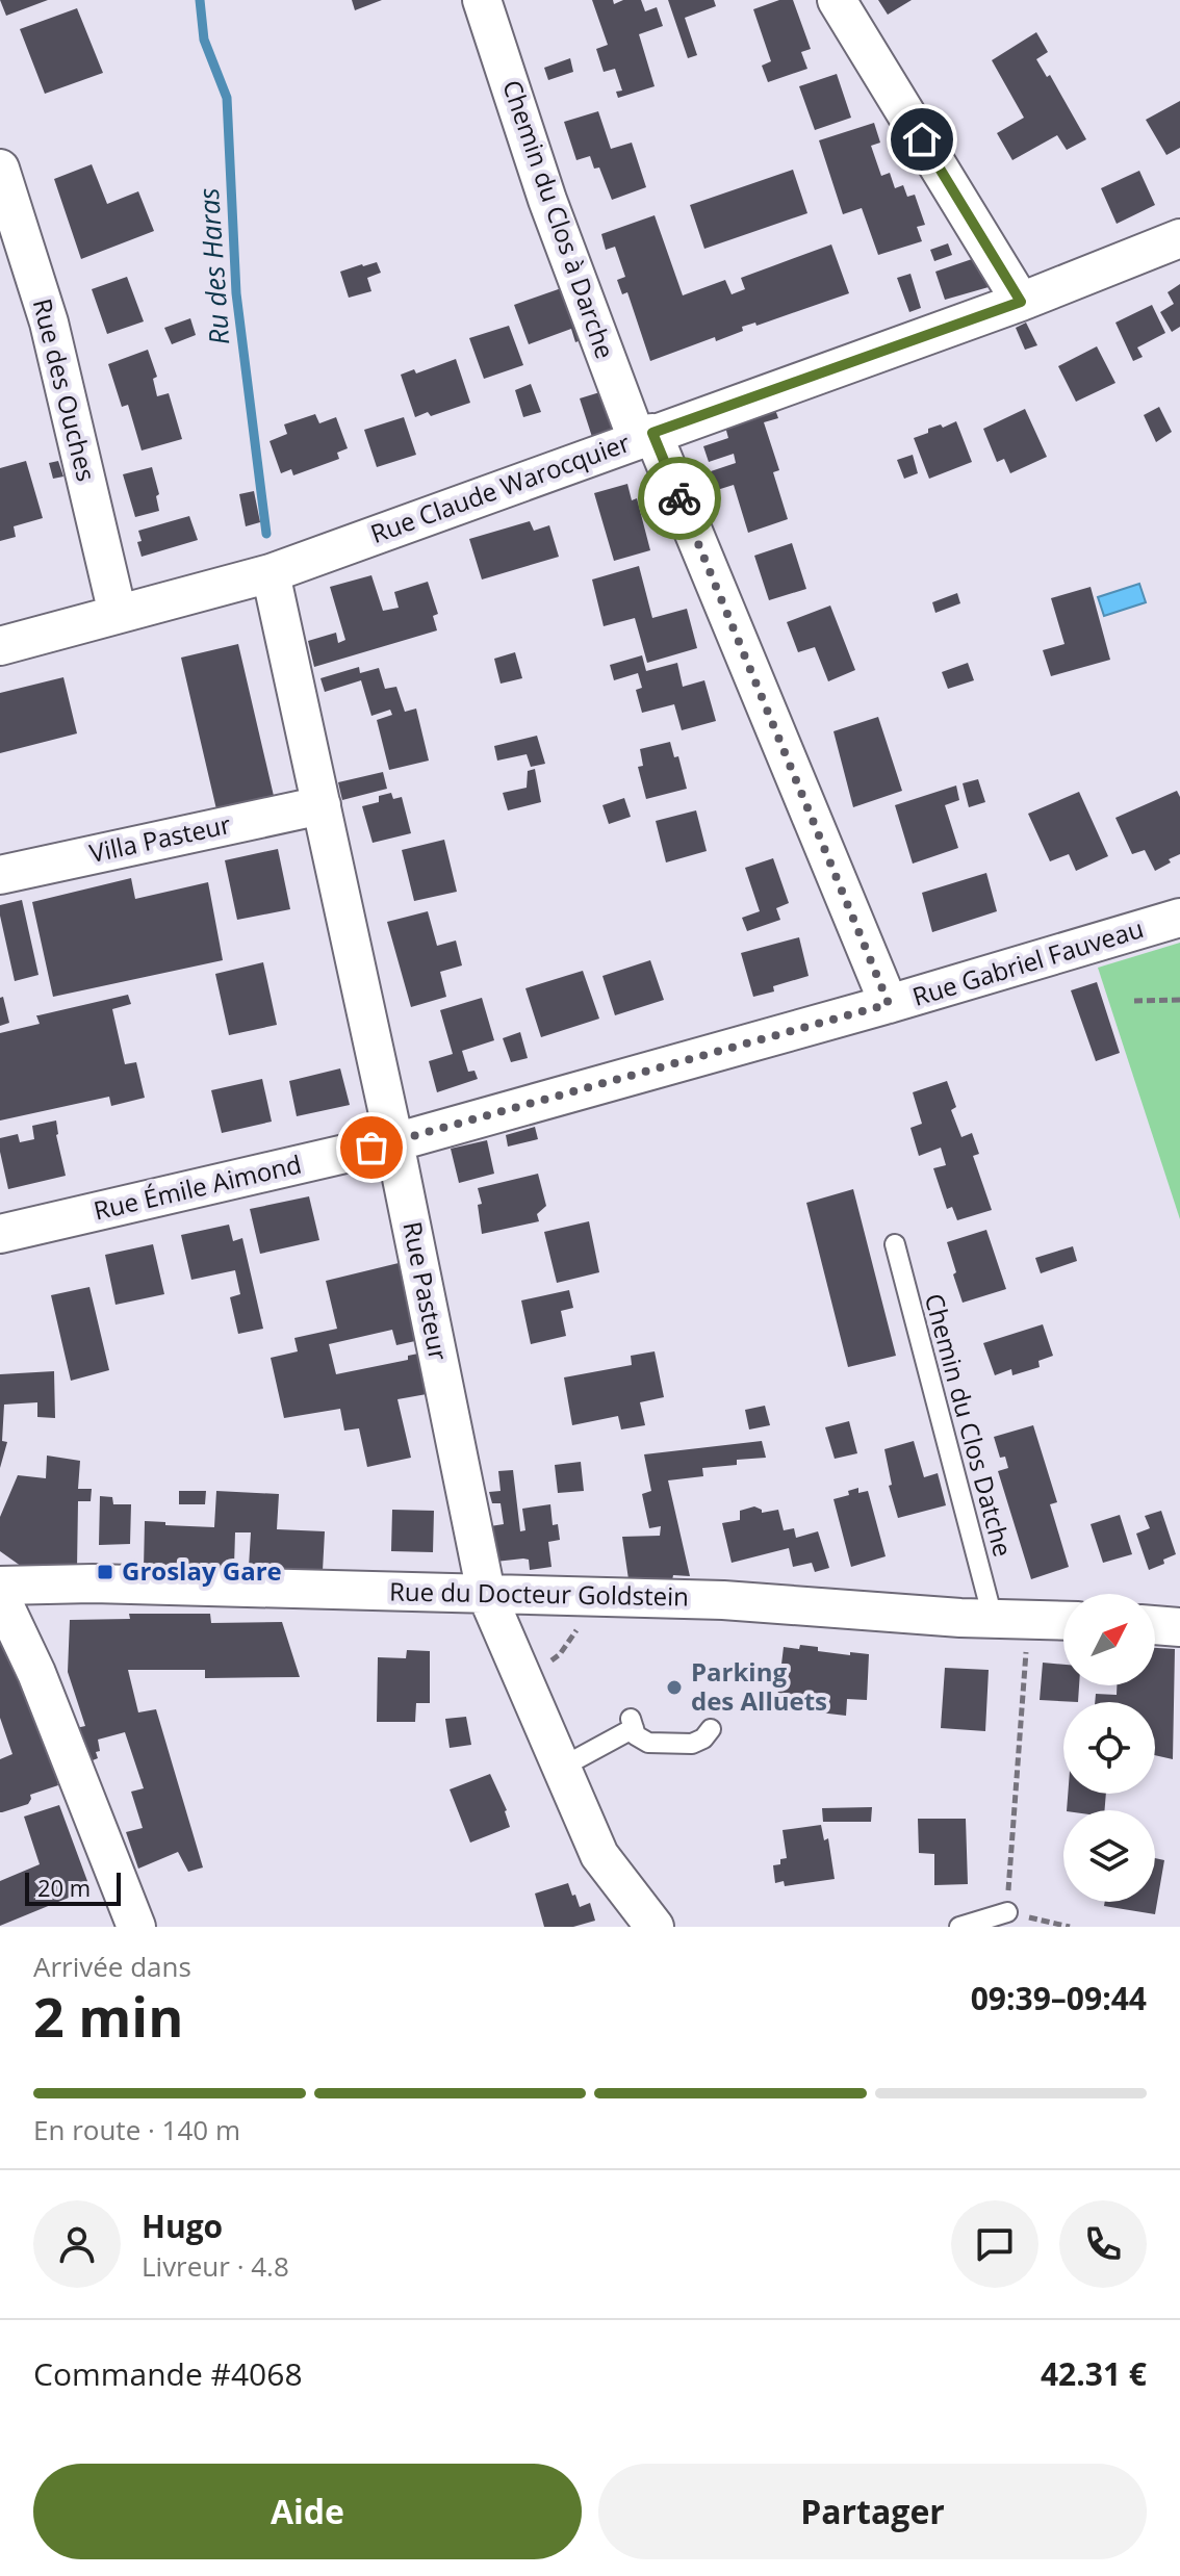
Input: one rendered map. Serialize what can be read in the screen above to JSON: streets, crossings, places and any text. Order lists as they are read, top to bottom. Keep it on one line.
{"streets":{"street":["Chemin du Clos à Darche","Rue des Ouches","Rue Claude Warocquier","Villa Pasteur","Rue Gabriel Fauveau","Rue Émile Aimond","Rue Pasteur","Rue du Docteur Goldstein"],"lane":["Chemin du Clos Datche"]},"crossings":[["Chemin du Clos à Darche","Rue Claude Warocquier"],["Chemin du Clos à Darche","Rue Gabriel Fauveau"],["Rue des Ouches","Rue Claude Warocquier"],["Rue Claude Warocquier","Rue Pasteur"],["Villa Pasteur","Rue Pasteur"],["Rue Gabriel Fauveau","Rue Émile Aimond"],["Rue Gabriel Fauveau","Rue Pasteur"],["Rue Émile Aimond","Rue Pasteur"],["Rue Pasteur","Rue du Docteur Goldstein"],["Chemin du Clos Datche","Rue du Docteur Goldstein"]],"water":["Ru des Haras"],"places":{"transit":["Groslay Gare"],"other":["Parking des Alluets"]},"scale_bar":"20 m","north":"top right","page":{"scale":"20 m","heading":["2 min","Arrivée dans","09:39–09:44"],"panel":["Hugo","Livreur · 4.8","Commande #4068","42.31 €"],"bar":"En route · 140 m","buttons":["Aide","Partager"]}}
